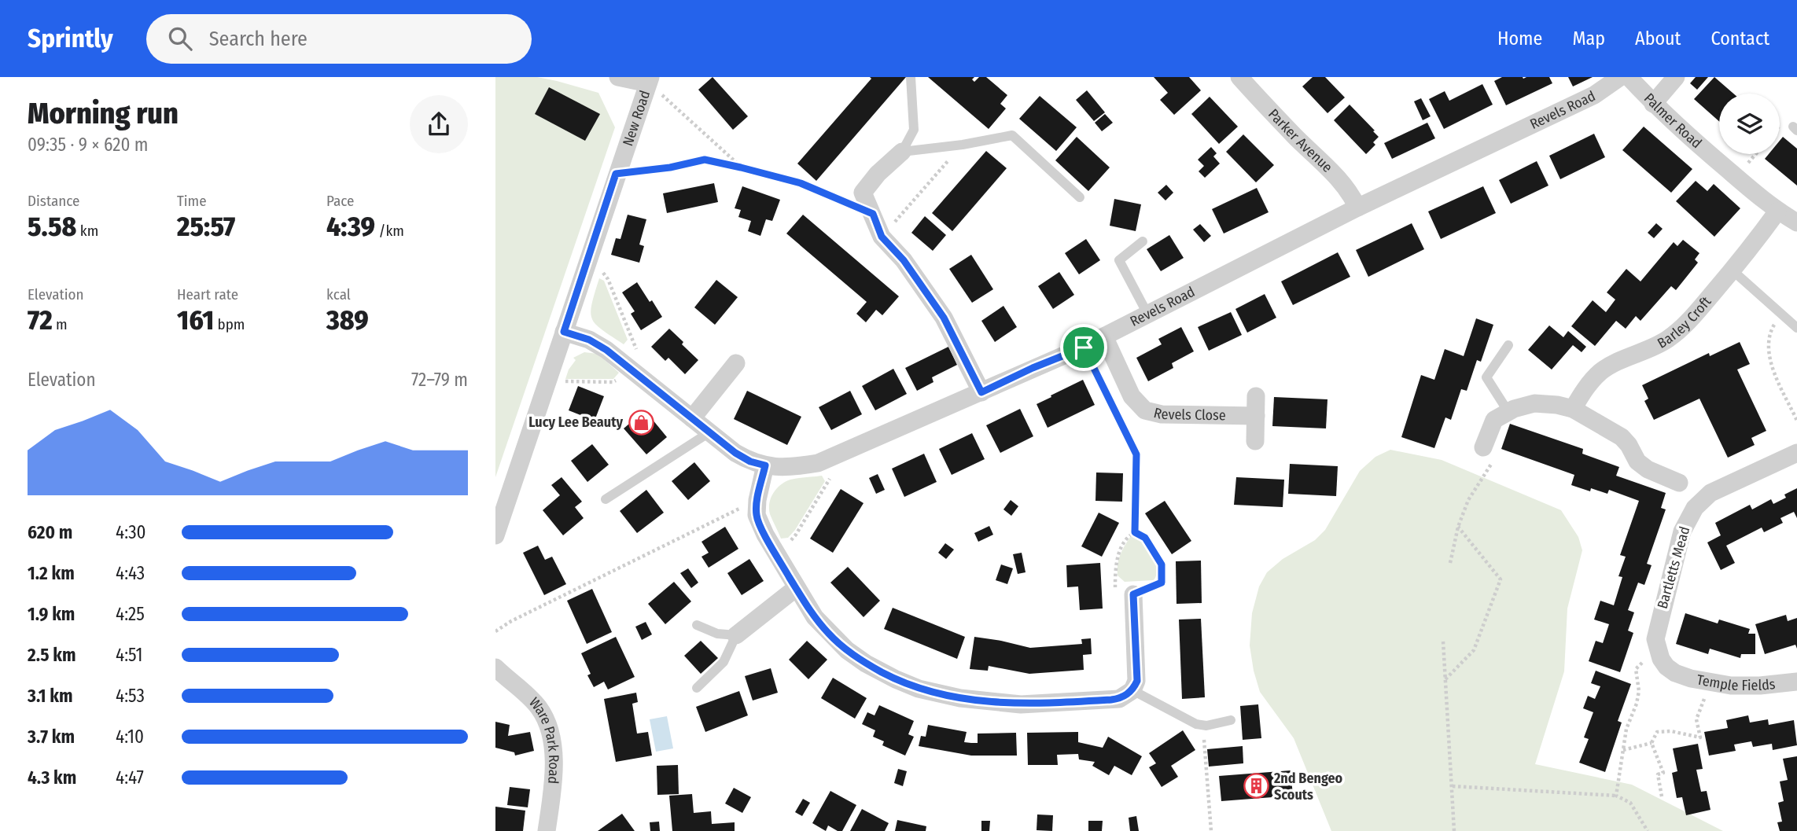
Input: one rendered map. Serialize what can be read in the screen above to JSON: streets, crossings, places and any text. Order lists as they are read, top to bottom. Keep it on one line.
{"streets":{"street":["Revels Road","New Road","Palmer Road","Parker Avenue","Barley Croft","Revels Close","Bartletts Mead","Temple Fields","Ware Park Road"]},"crossings":[["Revels Road","New Road"],["Revels Road","Parker Avenue"],["Revels Road","Revels Close"],["Palmer Road","Barley Croft"],["Bartletts Mead","Temple Fields"]],"places":{"shop":["Lucy Lee Beauty"],"building":["2nd Bengeo Scouts"]},"page":{"header":"Sprintly","search":"Search here","nav":["Home","Map","About","Contact"],"heading":["Morning run","09:35 · 9 × 620 m"],"stats":[["Distance","5.58 km"],["Time","25:57"],["Pace","4:39 /km"],["Elevation","72 m"],["Heart rate","161 bpm"],["kcal","389"]],"chart":["Elevation","72–79 m"],"list":[{"name":"620 m","note":"4:30"},{"name":"1.2 km","note":"4:43"},{"name":"1.9 km","note":"4:25"},{"name":"2.5 km","note":"4:51"},{"name":"3.1 km","note":"4:53"},{"name":"3.7 km","note":"4:10"},{"name":"4.3 km","note":"4:47"}]}}
